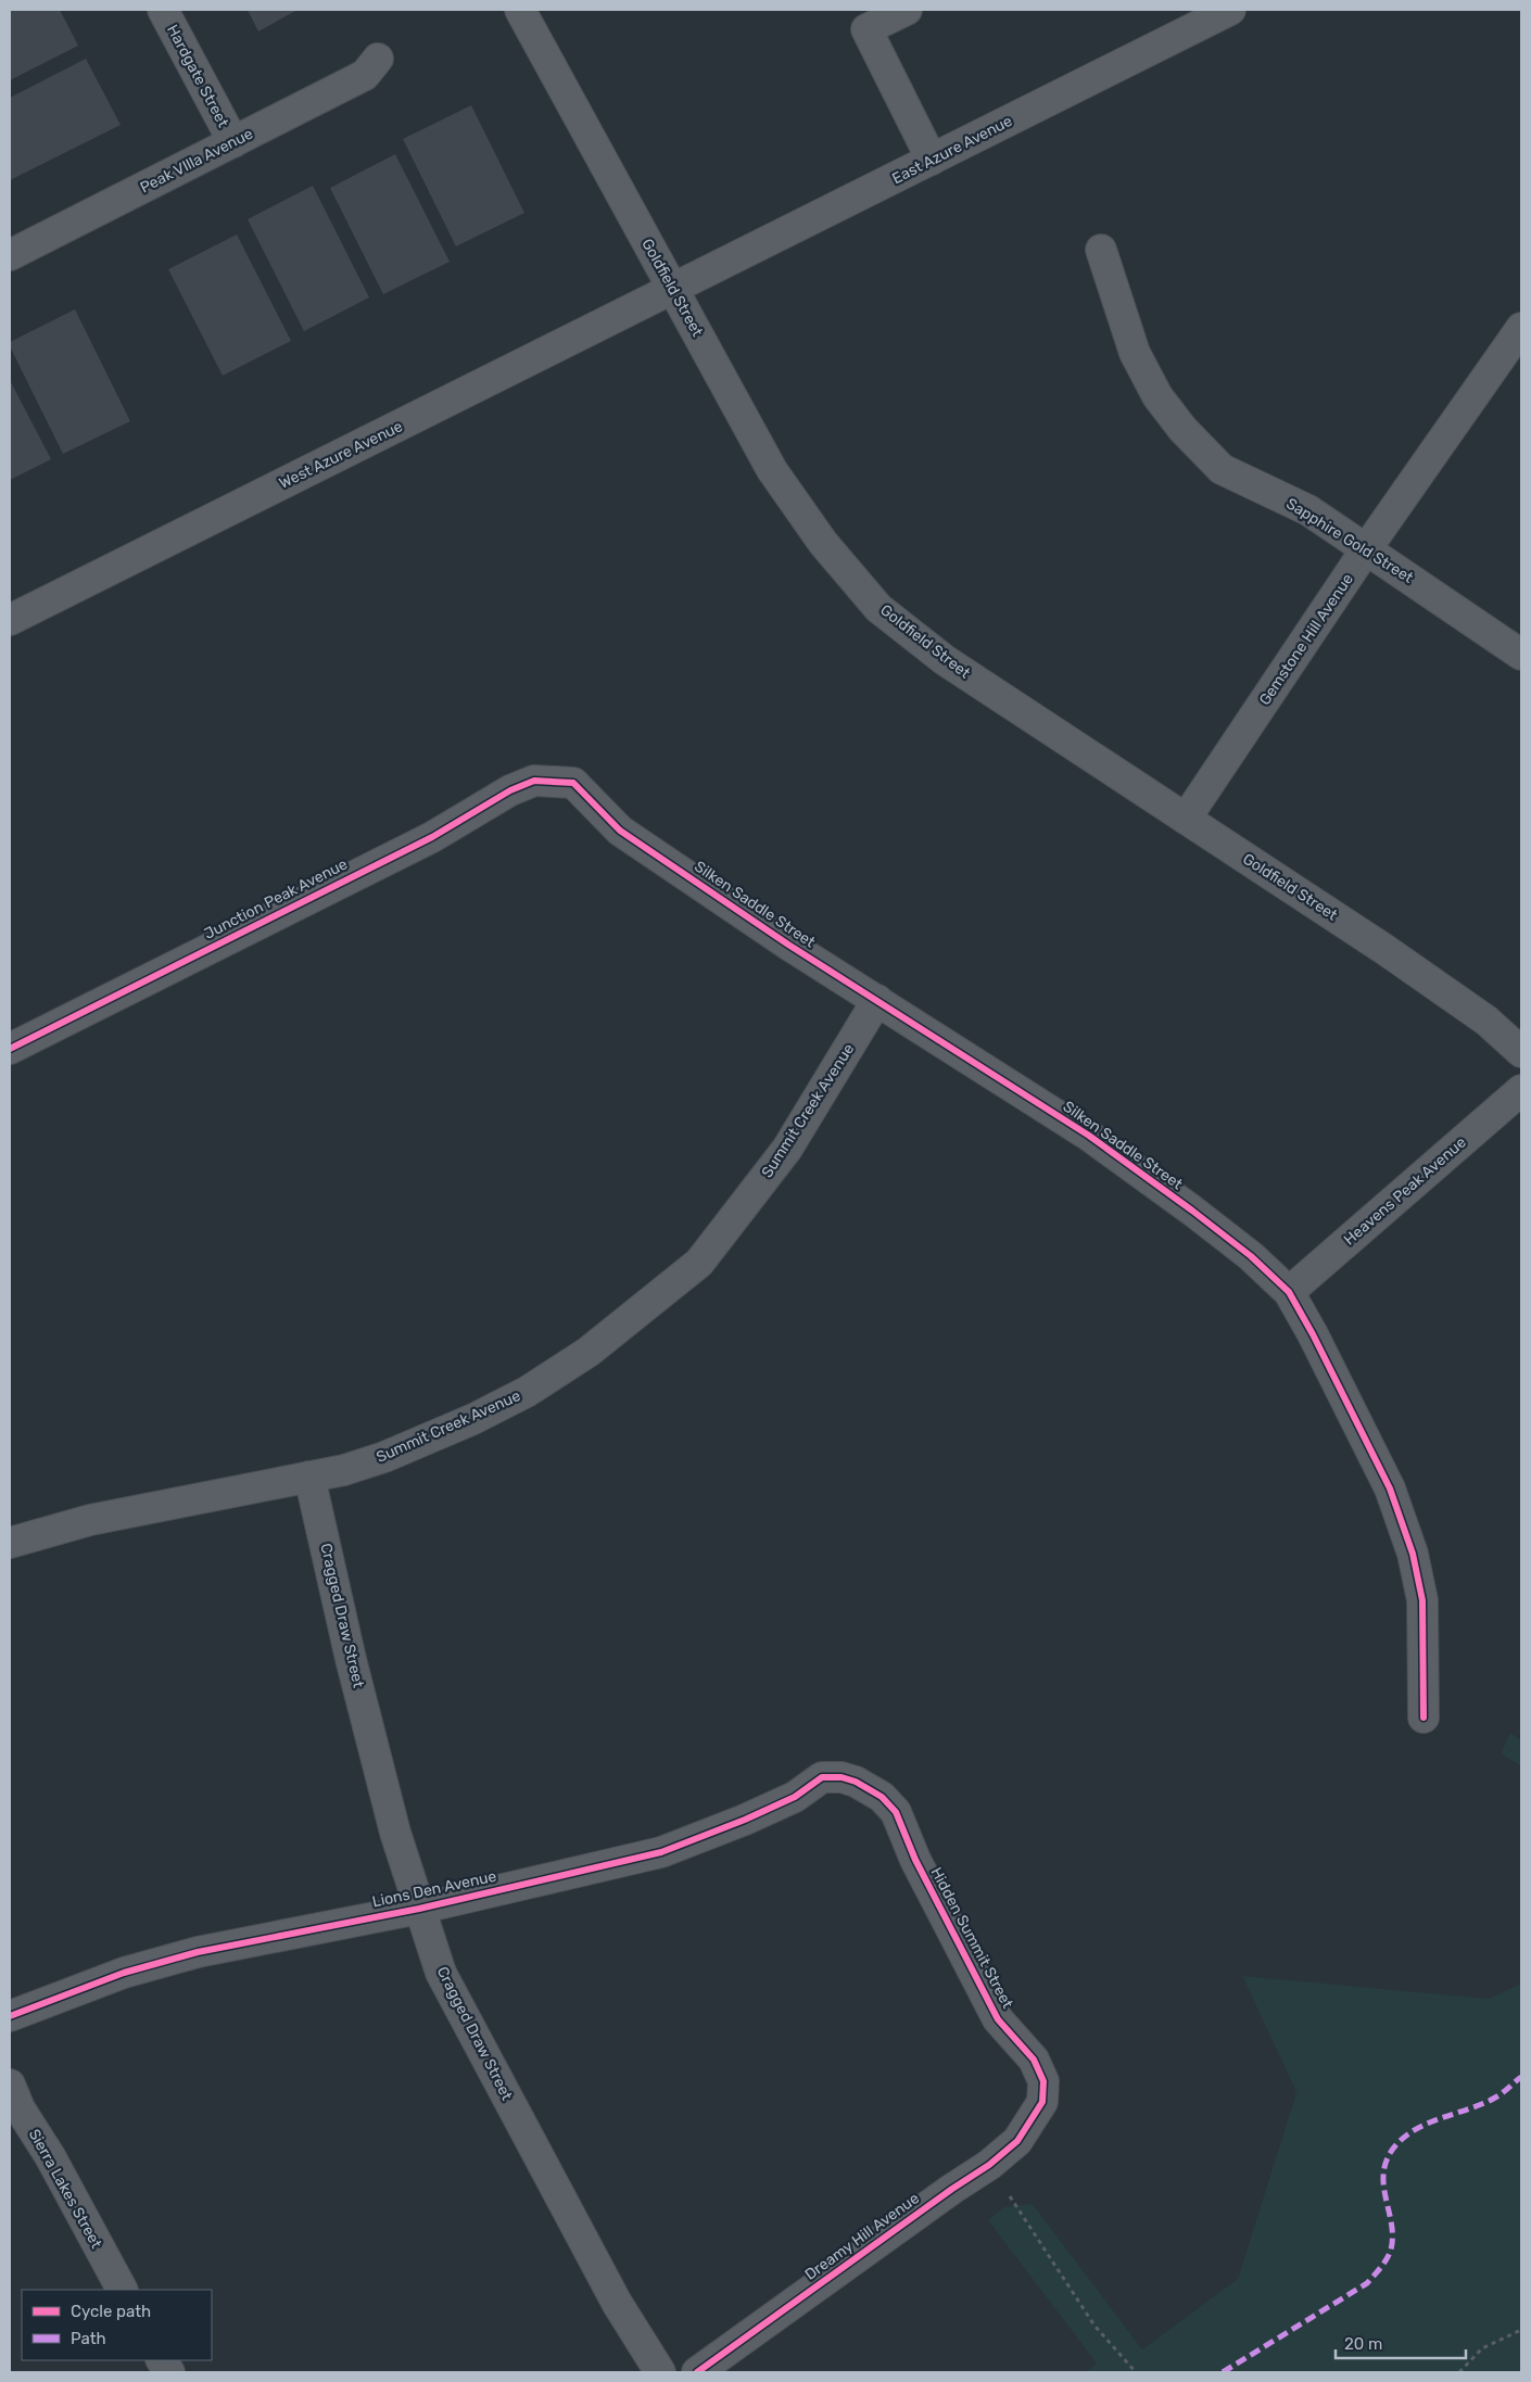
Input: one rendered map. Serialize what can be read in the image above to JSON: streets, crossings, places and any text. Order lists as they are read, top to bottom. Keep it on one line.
{"streets":{"street":["Hardgate Street","East Azure Avenue","Peak VIlla Avenue","Goldfield Street","West Azure Avenue","Sapphire Gold Street","Gemstone Hill Avenue","Junction Peak Avenue","Silken Saddle Street","Summit Creek Avenue","Heavens Peak Avenue","Cragged Draw Street","Lions Den Avenue","Hidden Summit Street","Sierra Lakes Street","Dreamy Hill Avenue"]},"crossings":[["Hardgate Street","Peak VIlla Avenue"],["East Azure Avenue","Goldfield Street"],["East Azure Avenue","West Azure Avenue"],["Goldfield Street","West Azure Avenue"],["Goldfield Street","Gemstone Hill Avenue"],["Sapphire Gold Street","Gemstone Hill Avenue"],["Junction Peak Avenue","Silken Saddle Street"],["Silken Saddle Street","Summit Creek Avenue"],["Silken Saddle Street","Heavens Peak Avenue"],["Summit Creek Avenue","Cragged Draw Street"],["Cragged Draw Street","Lions Den Avenue"],["Lions Den Avenue","Hidden Summit Street"],["Hidden Summit Street","Dreamy Hill Avenue"]],"legend":["Cycle path","Path"],"scale_bar":"20 m"}
